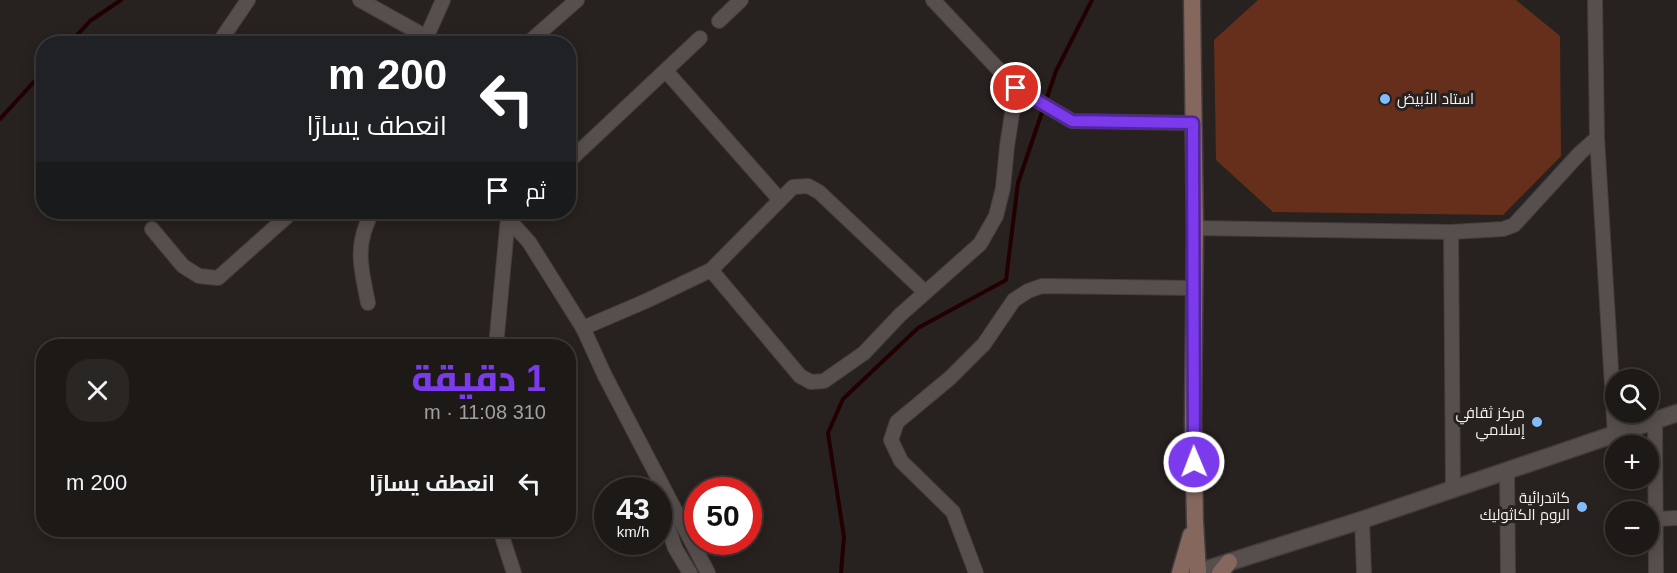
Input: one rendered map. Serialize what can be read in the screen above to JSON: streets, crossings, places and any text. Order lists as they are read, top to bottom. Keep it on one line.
{"places":["استاد الأبيض","مركز ثقافي إسلامي","كاتدرائية الروم الكاثوليك"],"page":{"turn":["200 m","انعطف يسارًا"],"then":"ثم","heading":["1 دقيقة","310 m · 11:08"],"map_buttons":["+","−"],"list":[{"name":"انعطف يسارًا","value":"200 m"}],"speed":"43 km/h","limit":"50"}}
